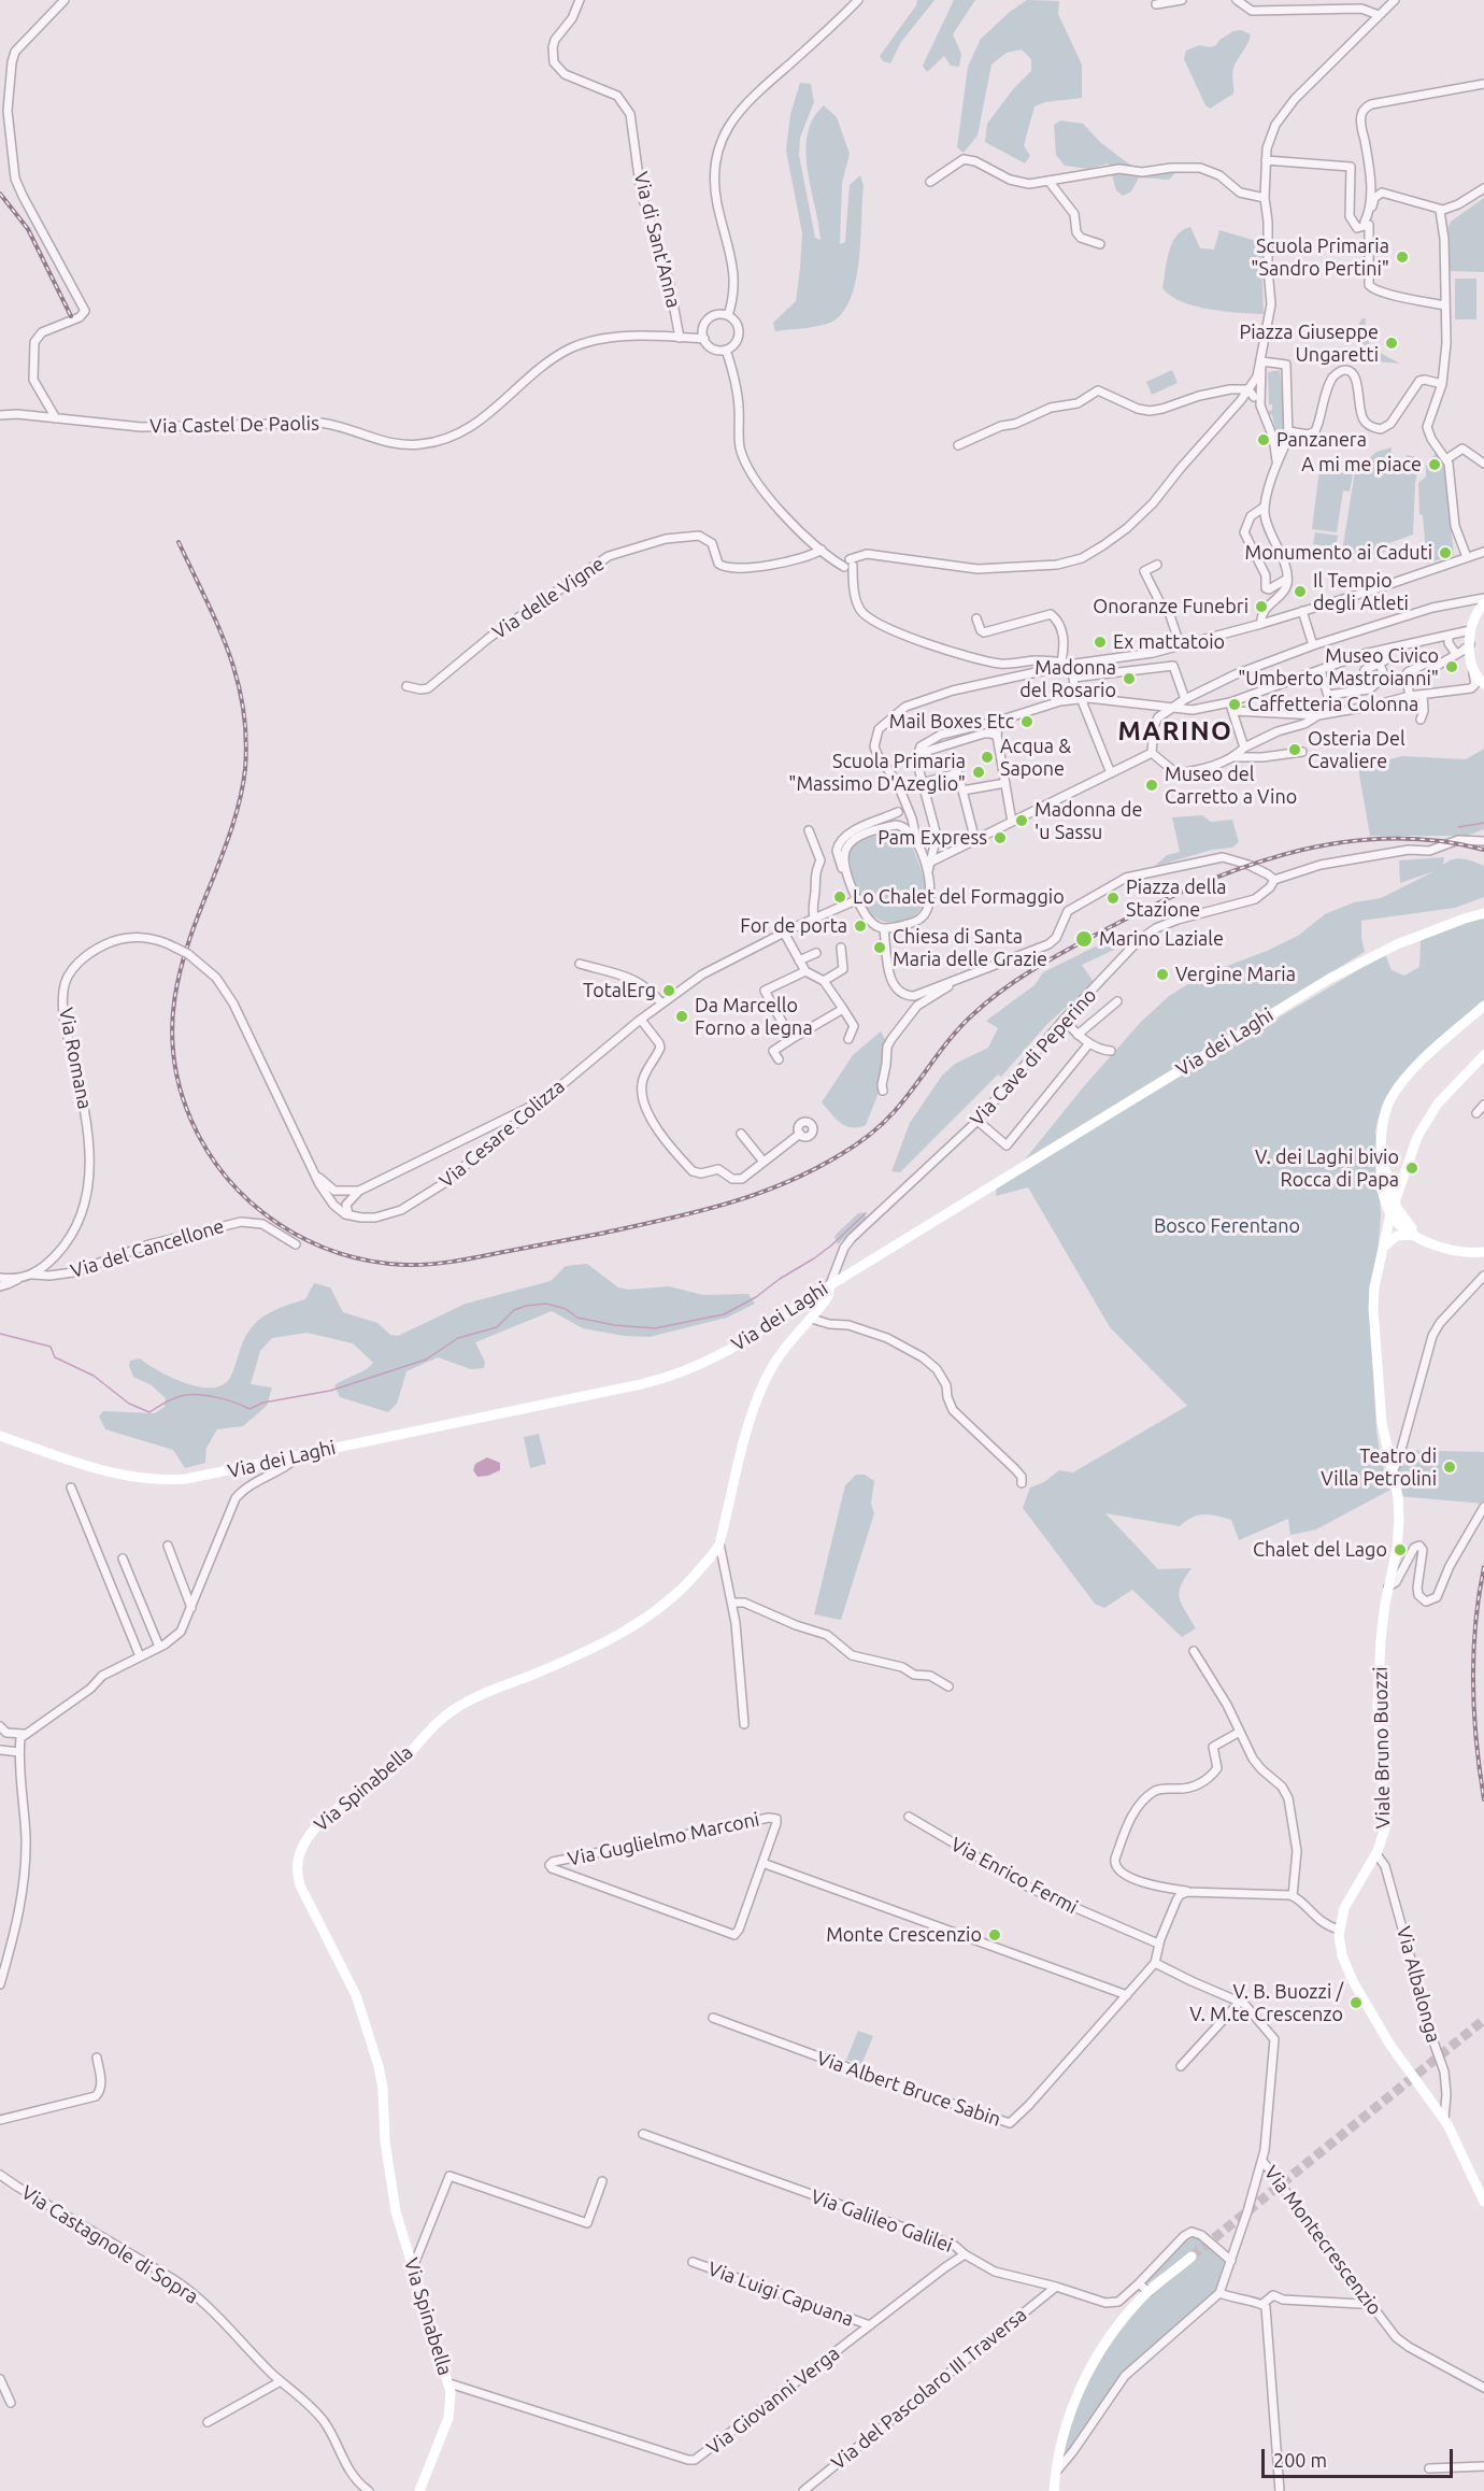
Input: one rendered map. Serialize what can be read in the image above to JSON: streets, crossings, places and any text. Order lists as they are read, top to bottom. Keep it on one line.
{"streets":{"main road":["Via dei Laghi","Viale Bruno Buozzi","Via Spinabella"],"street":["Via di Sant'Anna","Via Castel De Paolis","Via delle Vigne","Via Cave di Peperino","Via Romana","Via Cesare Colizza","Via del Cancellone","Via Guglielmo Marconi","Via Enrico Fermi","Via Albalonga","Via Albert Bruce Sabin","Via Galileo Galilei","Via Montecrescenzio","Via Castagnole di Sopra","Via Luigi Capuana","Via del Pascolaro III Traversa","Via Giovanni Verga"]},"crossings":[["Via di Sant'Anna","Via Castel De Paolis"],["Via dei Laghi","Via Cave di Peperino"],["Via dei Laghi","Via Spinabella"],["Via Cave di Peperino","Via Spinabella"],["Via Romana","Via Cesare Colizza"],["Via Romana","Via del Cancellone"],["Viale Bruno Buozzi","Via Albalonga"],["Via Spinabella","Via Giovanni Verga"],["Via Albert Bruce Sabin","Via Montecrescenzio"],["Via Galileo Galilei","Via del Pascolaro III Traversa"],["Via Galileo Galilei","Via Giovanni Verga"],["Via Luigi Capuana","Via Giovanni Verga"]],"districts":["MARINO"],"parks":["Bosco Ferentano"],"places":["Scuola Primaria \"Sandro Pertini\"","Piazza Giuseppe Ungaretti","Panzanera","A mi me piace","Monumento ai Caduti","Il Tempio degli Atleti","Onoranze Funebri","Ex mattatoio","Museo Civico \"Umberto Mastroianni\"","Madonna del Rosario","Caffetteria Colonna","Mail Boxes Etc","Osteria Del Cavaliere","Acqua & Sapone","Scuola Primaria \"Massimo D'Azeglio\"","Museo del Carretto a Vino","Madonna de 'u Sassu","Pam Express","Lo Chalet del Formaggio","Piazza della Stazione","For de porta","Marino Laziale","Chiesa di Santa Maria delle Grazie","Vergine Maria","TotalErg","Da Marcello Forno a legna","V. dei Laghi bivio Rocca di Papa","Teatro di Villa Petrolini","Chalet del Lago","Monte Crescenzio","V. B. Buozzi / V. M.te Crescenzo"],"scale_bar":"200 m"}
